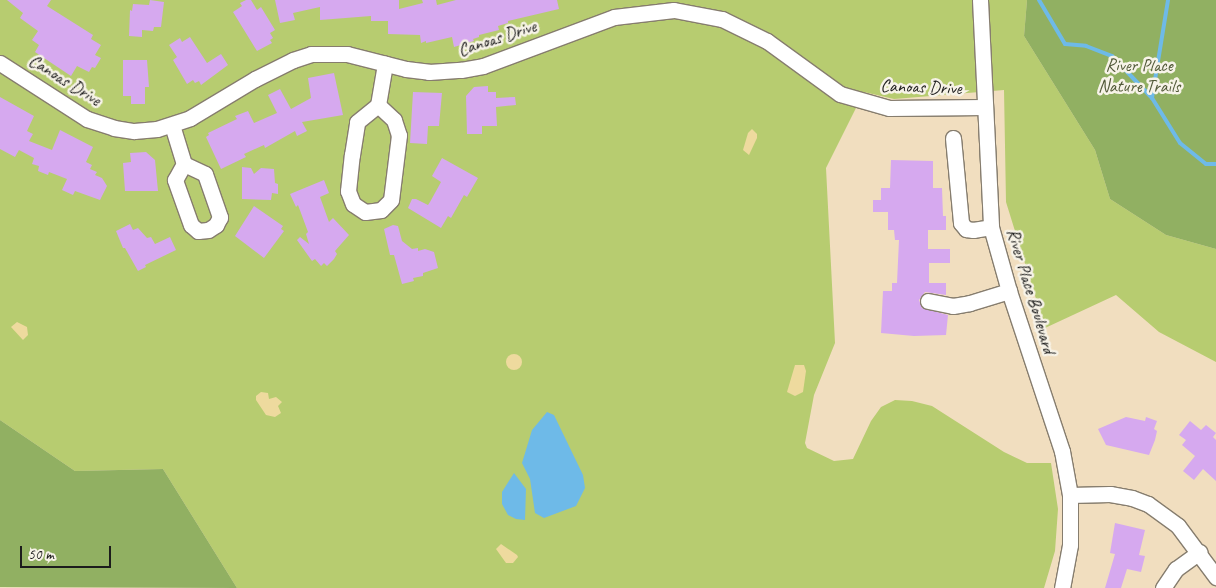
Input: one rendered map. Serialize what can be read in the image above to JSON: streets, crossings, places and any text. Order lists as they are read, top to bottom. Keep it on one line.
{"streets":{"street":["Canoas Drive","River Place Boulevard"]},"crossings":[["Canoas Drive","River Place Boulevard"]],"parks":["River Place Nature Trails"],"scale_bar":"50 m"}
